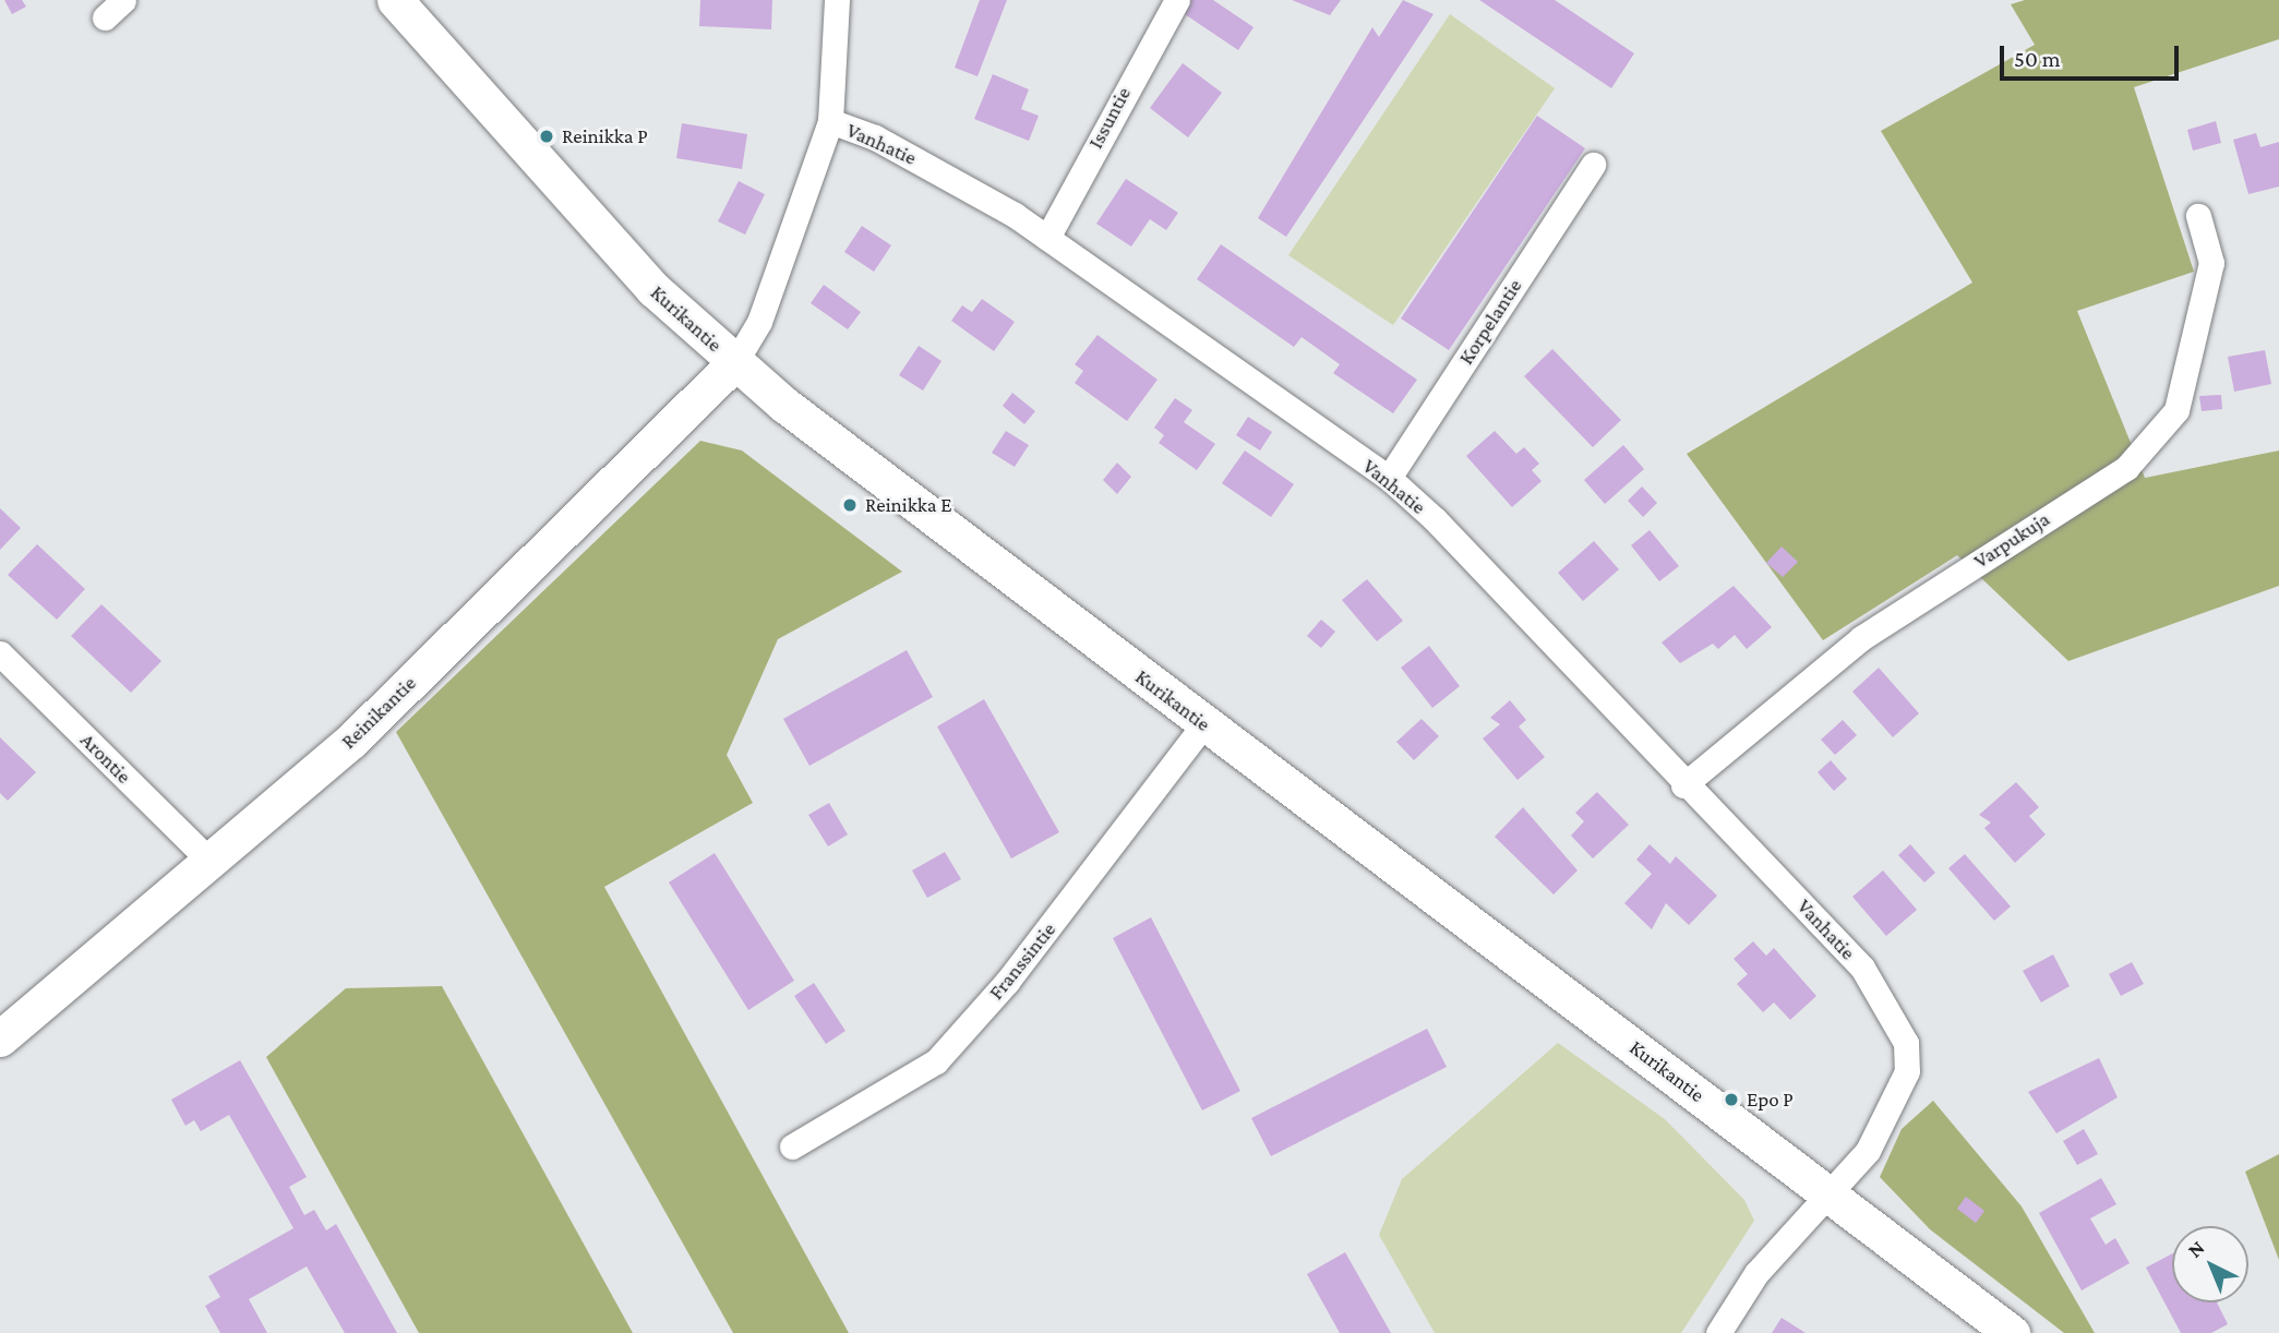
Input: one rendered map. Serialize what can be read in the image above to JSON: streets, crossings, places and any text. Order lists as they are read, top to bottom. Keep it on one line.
{"streets":{"street":["Issuntie","Vanhatie","Kurikantie","Korpelantie","Varpukuja","Reinikantie","Arontie","Franssintie"]},"crossings":[["Issuntie","Vanhatie"],["Vanhatie","Kurikantie"],["Vanhatie","Korpelantie"],["Vanhatie","Varpukuja"],["Vanhatie","Reinikantie"],["Kurikantie","Reinikantie"],["Kurikantie","Franssintie"],["Reinikantie","Arontie"]],"places":["Reinikka P","Reinikka E","Epo P"],"scale_bar":"50 m","north":"top left"}
